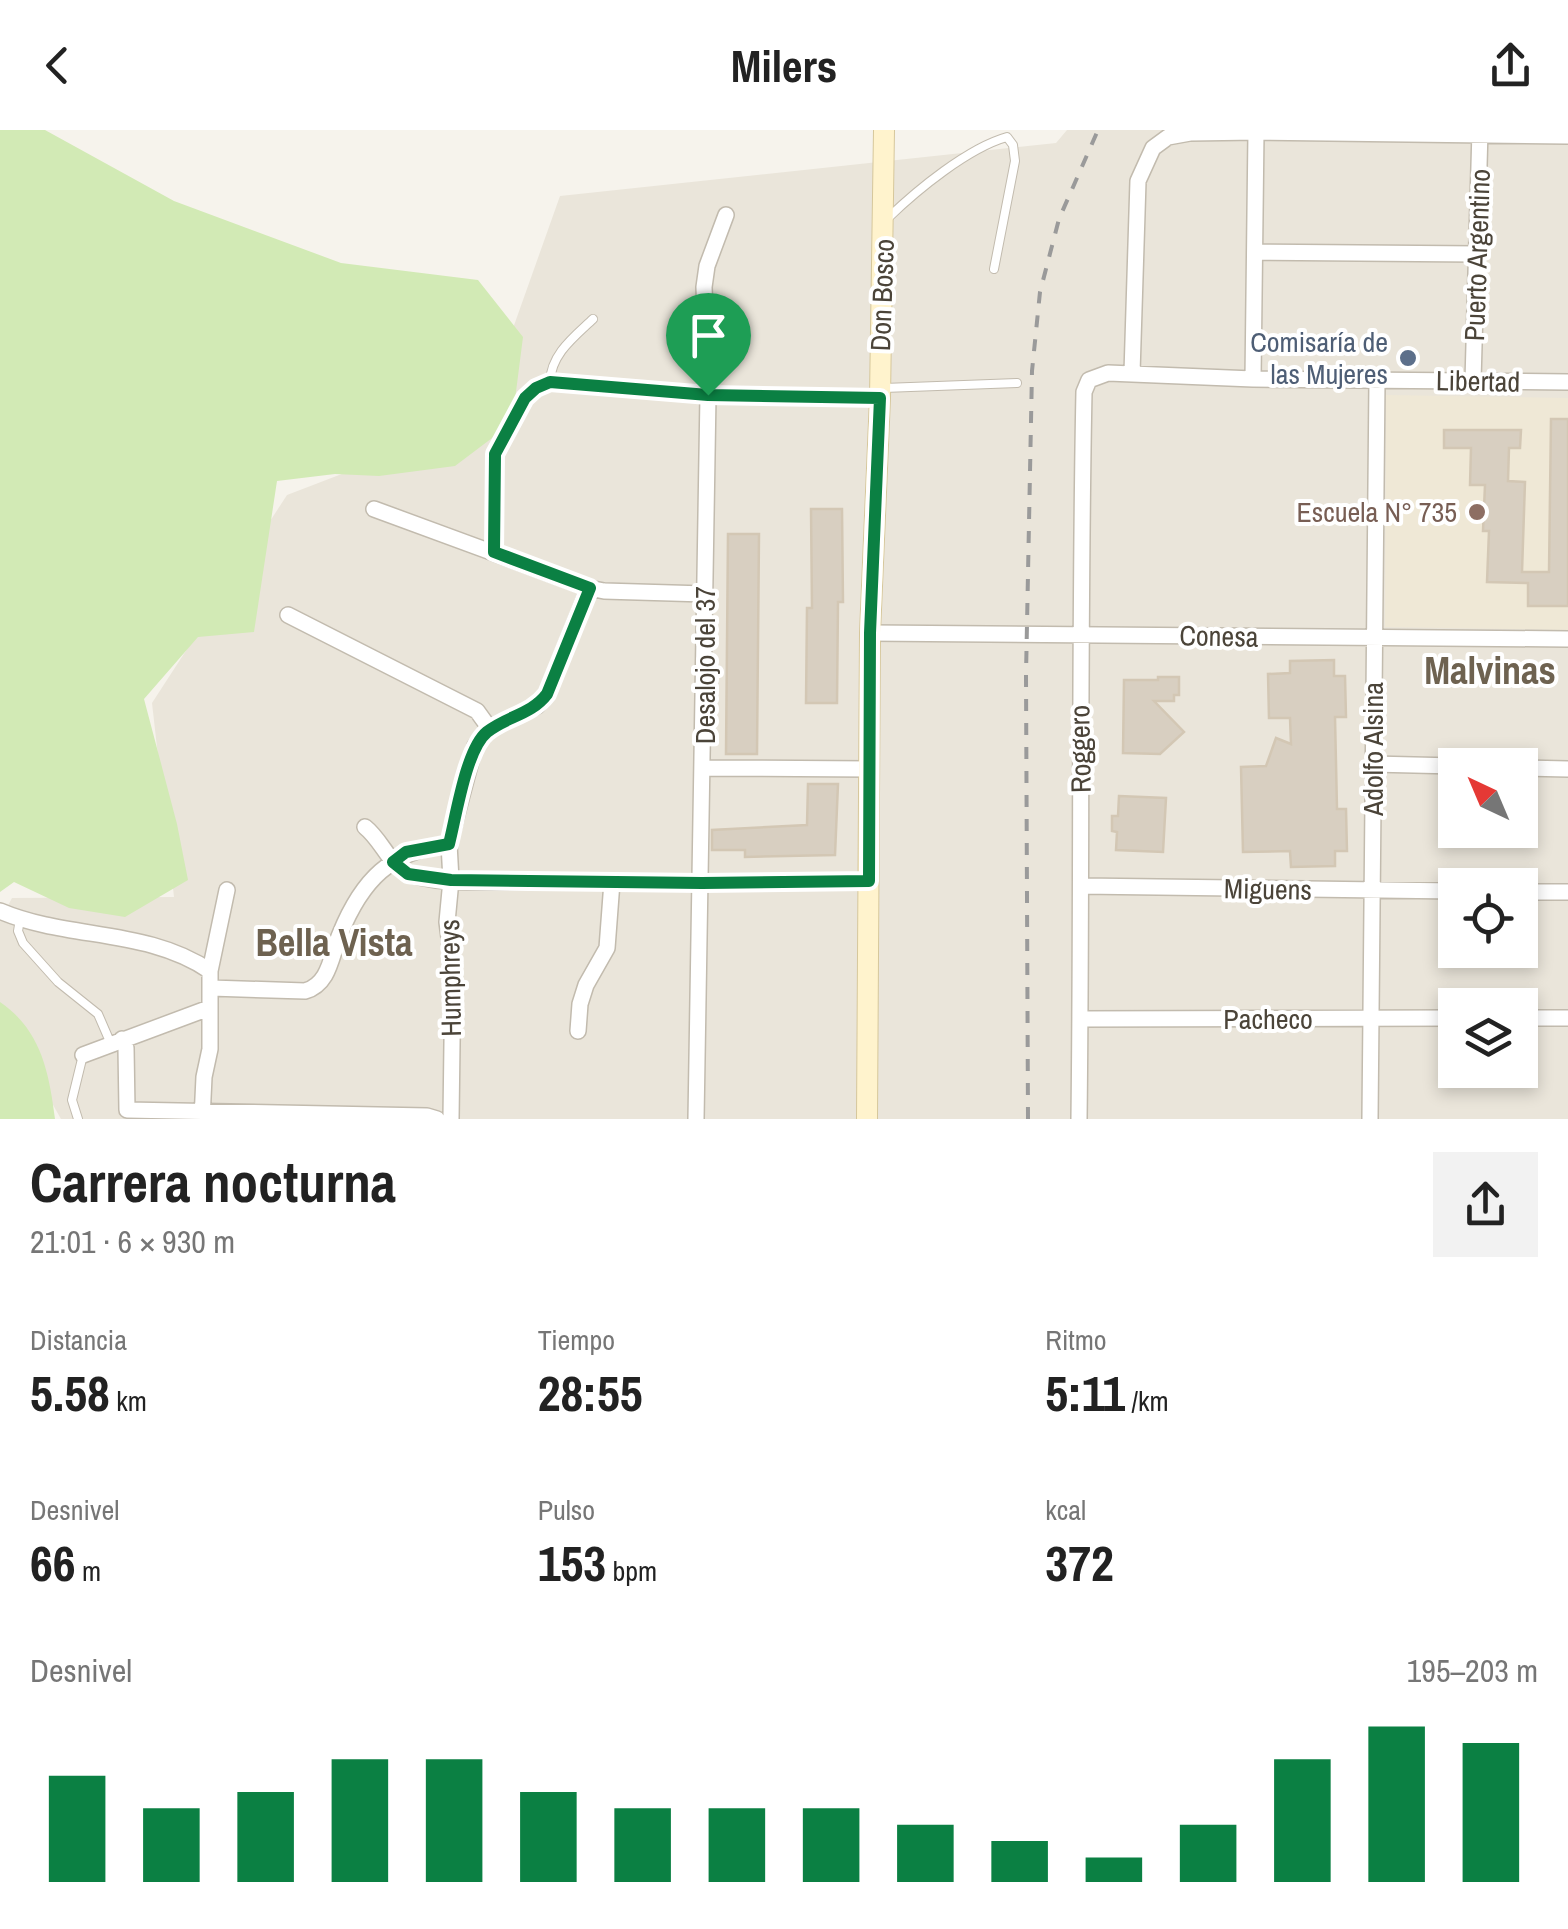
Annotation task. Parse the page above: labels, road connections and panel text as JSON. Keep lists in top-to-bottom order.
{
  "streets": {
    "street": [
      "Puerto Argentino",
      "Don Bosco",
      "Libertad",
      "Conesa",
      "Desalojo del 37",
      "Roggero",
      "Adolfo Alsina",
      "Miguens",
      "Humphreys",
      "Pacheco"
    ]
  },
  "crossings": [
    ["Puerto Argentino", "Libertad"],
    ["Don Bosco", "Conesa"],
    ["Libertad", "Roggero"],
    ["Libertad", "Adolfo Alsina"],
    ["Conesa", "Roggero"],
    ["Conesa", "Adolfo Alsina"],
    ["Roggero", "Miguens"],
    ["Roggero", "Pacheco"],
    ["Adolfo Alsina", "Miguens"],
    ["Adolfo Alsina", "Pacheco"]
  ],
  "districts": ["Malvinas", "Bella Vista"],
  "places": ["Comisaría de las Mujeres", "Escuela N° 735"],
  "north": "top left",
  "page": {
    "header": "Milers",
    "heading": ["Carrera nocturna", "21:01 · 6 × 930 m"],
    "stats": [
      ["Distancia", "5.58 km"],
      ["Tiempo", "28:55"],
      ["Ritmo", "5:11 /km"],
      ["Desnivel", "66 m"],
      ["Pulso", "153 bpm"],
      ["kcal", "372"]
    ],
    "chart": ["Desnivel", "195–203 m"]
  }
}
